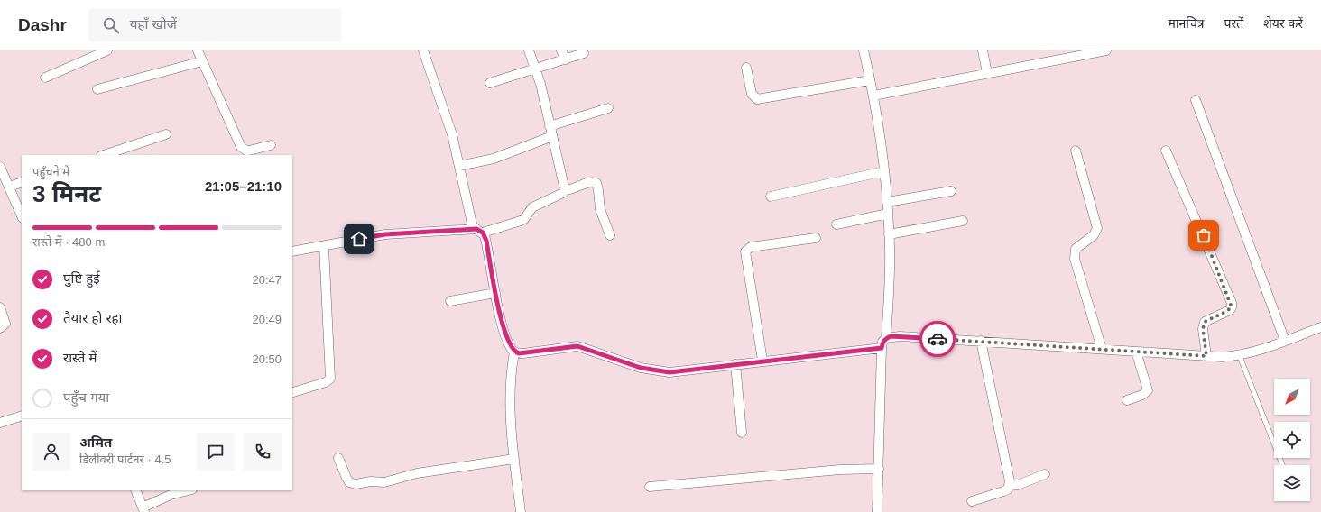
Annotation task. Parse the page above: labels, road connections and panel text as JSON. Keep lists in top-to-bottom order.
{
  "north": "bottom left",
  "page": {
    "header": "Dashr",
    "search": "यहाँ खोजें",
    "nav": ["मानचित्र", "परतें", "शेयर करें"],
    "heading": ["3 मिनट", "पहुँचने में", "21:05–21:10"],
    "panel": ["अमित", "डिलीवरी पार्टनर · 4.5"],
    "bar": "रास्ते में · 480 m",
    "list": [
      ["पुष्टि हुई", "20:47"],
      ["तैयार हो रहा", "20:49"],
      ["रास्ते में", "20:50"],
      "पहुँच गया"
    ]
  }
}
